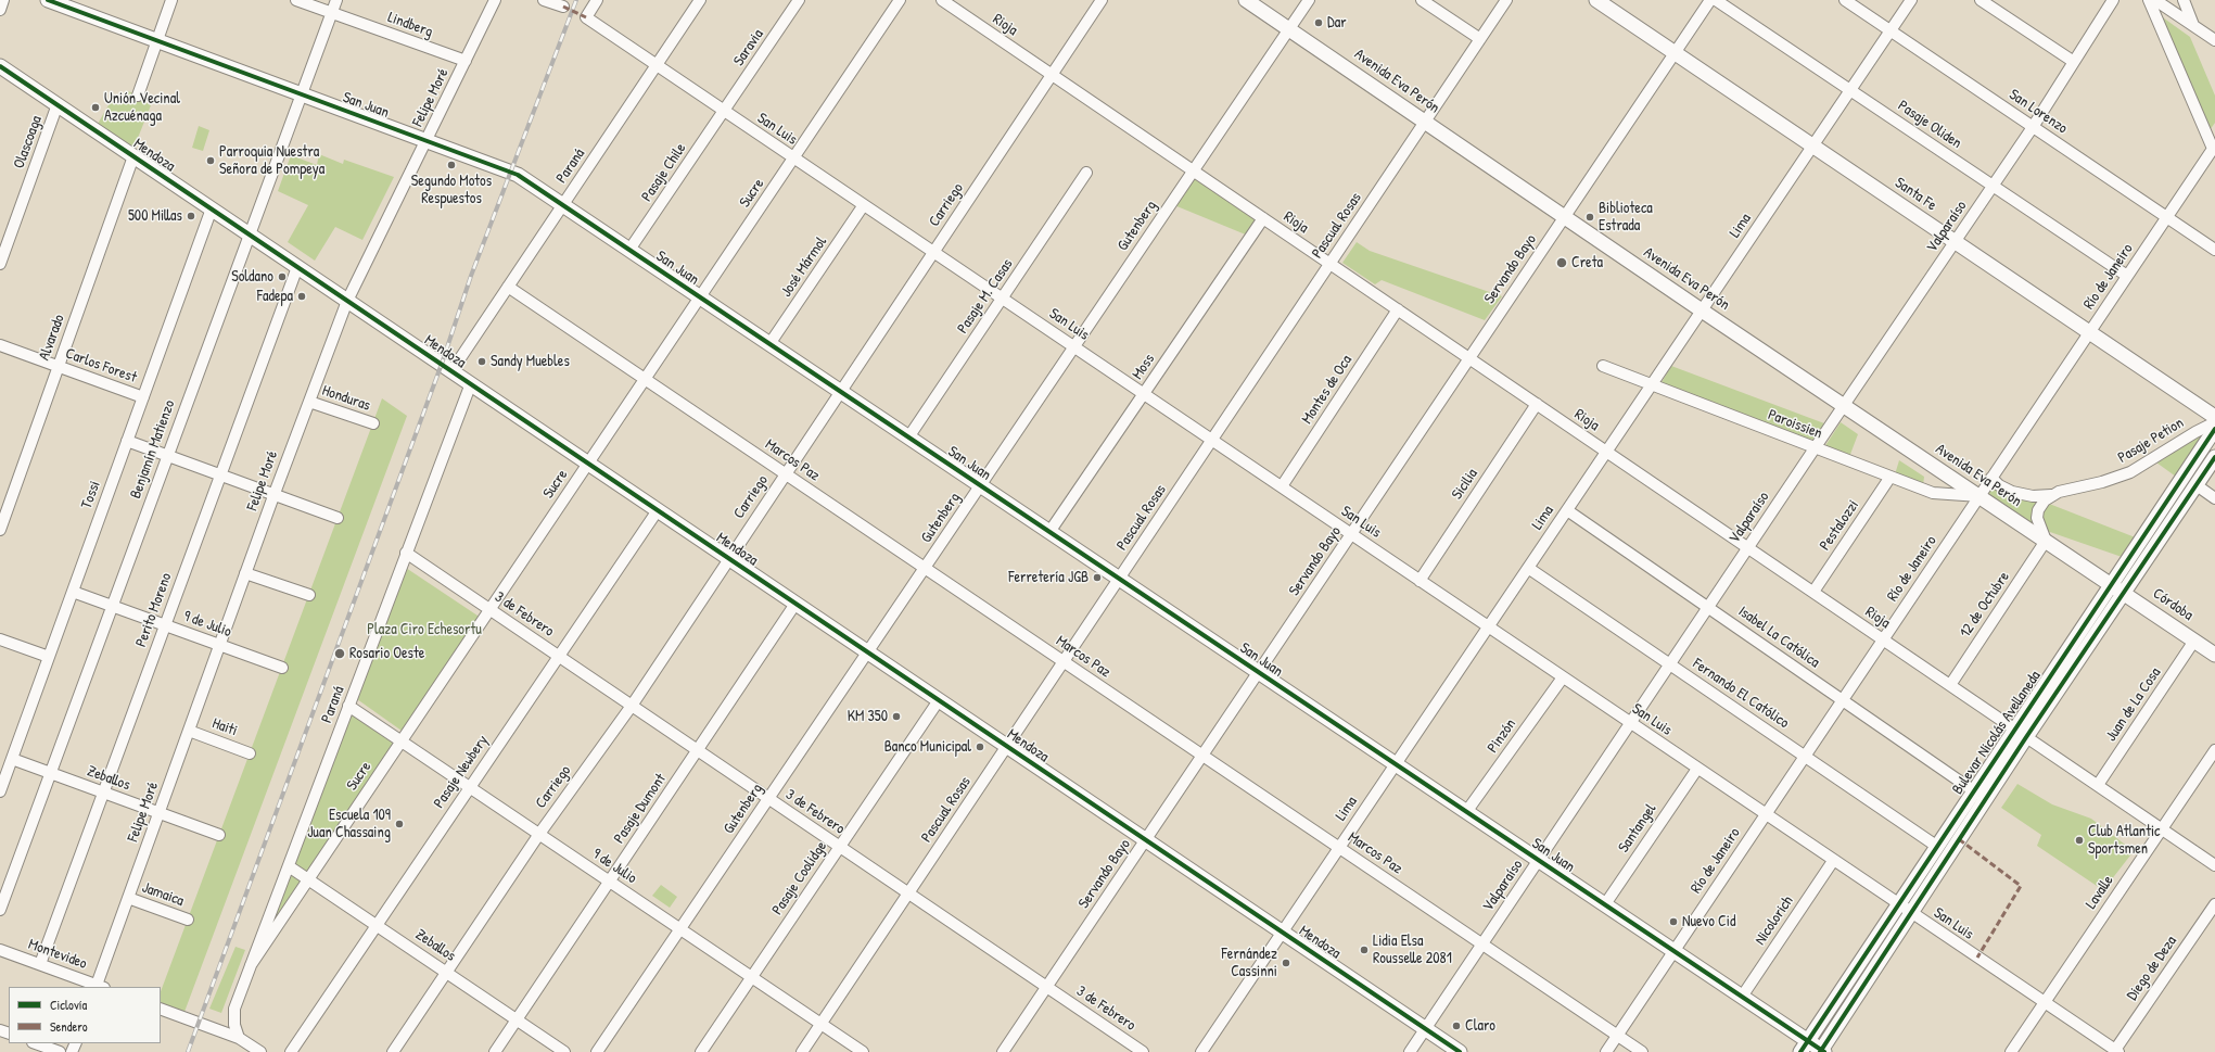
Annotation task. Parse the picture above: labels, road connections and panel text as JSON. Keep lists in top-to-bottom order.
{
  "streets": {
    "main road": [
      "Avenida Eva Perón",
      "San Juan",
      "Mendoza",
      "Santa Fe",
      "Córdoba",
      "Bulevar Nicolás Avellaneda"
    ],
    "street": [
      "Lindberg",
      "Rioja",
      "Saravia",
      "Felipe Moré",
      "San Lorenzo",
      "Pasaje Oliden",
      "San Luis",
      "Olascoaga",
      "Paraná",
      "Pasaje Chile",
      "Sucre",
      "Carriego",
      "Gutenberg",
      "Pascual Rosas",
      "Lima",
      "Valparaíso",
      "José Mármol",
      "Servando Bayo",
      "Río de Janeiro",
      "Pasaje M. Casas",
      "Alvarado",
      "Carlos Forest",
      "Moss",
      "Montes de Oca",
      "Honduras",
      "Paroissien",
      "Pasaje Petion",
      "Benjamín Matienzo",
      "Marcos Paz",
      "Sicilia",
      "Tossi",
      "Pestalozzi",
      "12 de Octubre",
      "Perito Moreno",
      "3 de Febrero",
      "9 de Julio",
      "Isabel La Católica",
      "Fernando El Católico",
      "Juan de La Cosa",
      "Haiti",
      "Pinzón",
      "Pasaje Newbery",
      "Zeballos",
      "Pasaje Dumont",
      "Santangel",
      "Pasaje Coolidge",
      "Lavalle",
      "Jamaica",
      "Nicolorich",
      "Montevideo",
      "Diego de Deza"
    ]
  },
  "crossings": [
    ["Lindberg", "Felipe Moré"],
    ["Lindberg", "Benjamín Matienzo"],
    ["Rioja", "Carriego"],
    ["Rioja", "Gutenberg"],
    ["Rioja", "Pascual Rosas"],
    ["Rioja", "Lima"],
    ["Rioja", "Valparaíso"],
    ["Rioja", "Servando Bayo"],
    ["Rioja", "Río de Janeiro"],
    ["Rioja", "Moss"],
    ["Rioja", "Montes de Oca"],
    ["Rioja", "Sicilia"],
    ["Rioja", "Pestalozzi"],
    ["Rioja", "12 de Octubre"],
    ["Rioja", "Juan de La Cosa"],
    ["Rioja", "Bulevar Nicolás Avellaneda"],
    ["Rioja", "Lavalle"],
    ["Saravia", "San Luis"],
    ["Saravia", "Pasaje Chile"],
    ["Avenida Eva Perón", "Gutenberg"],
    ["Avenida Eva Perón", "Pascual Rosas"],
    ["Avenida Eva Perón", "Lima"],
    ["Avenida Eva Perón", "Valparaíso"],
    ["Avenida Eva Perón", "Servando Bayo"],
    ["Avenida Eva Perón", "Río de Janeiro"],
    ["Avenida Eva Perón", "Paroissien"],
    ["Avenida Eva Perón", "12 de Octubre"],
    ["Avenida Eva Perón", "Córdoba"],
    ["Avenida Eva Perón", "Bulevar Nicolás Avellaneda"],
    ["Felipe Moré", "San Juan"],
    ["Felipe Moré", "Mendoza"],
    ["Felipe Moré", "Honduras"],
    ["Felipe Moré", "9 de Julio"],
    ["Felipe Moré", "Haiti"],
    ["Felipe Moré", "Zeballos"],
    ["Felipe Moré", "Jamaica"],
    ["Felipe Moré", "Montevideo"],
    ["San Juan", "Paraná"],
    ["San Juan", "Pasaje Chile"],
    ["San Juan", "Sucre"],
    ["San Juan", "Carriego"],
    ["San Juan", "Gutenberg"],
    ["San Juan", "Pascual Rosas"],
    ["San Juan", "Lima"],
    ["San Juan", "Valparaíso"],
    ["San Juan", "José Mármol"],
    ["San Juan", "Servando Bayo"],
    ["San Juan", "Río de Janeiro"],
    ["San Juan", "Pasaje M. Casas"],
    ["San Juan", "Moss"],
    ["San Juan", "Benjamín Matienzo"],
    ["San Juan", "Bulevar Nicolás Avellaneda"],
    ["San Juan", "Pinzón"],
    ["San Juan", "Santangel"],
    ["San Juan", "Nicolorich"],
    ["San Lorenzo", "Lima"],
    ["San Lorenzo", "Valparaíso"],
    ["San Lorenzo", "Río de Janeiro"],
    ["Pasaje Oliden", "Lima"],
    ["Pasaje Oliden", "Valparaíso"],
    ["Pasaje Oliden", "Río de Janeiro"],
    ["San Luis", "Paraná"],
    ["San Luis", "Pasaje Chile"],
    ["San Luis", "Sucre"],
    ["San Luis", "Carriego"],
    ["San Luis", "Gutenberg"],
    ["San Luis", "Pascual Rosas"],
    ["San Luis", "Lima"],
    ["San Luis", "Valparaíso"],
    ["San Luis", "José Mármol"],
    ["San Luis", "Servando Bayo"],
    ["San Luis", "Río de Janeiro"],
    ["San Luis", "Pasaje M. Casas"],
    ["San Luis", "Moss"],
    ["San Luis", "Montes de Oca"],
    ["San Luis", "Sicilia"],
    ["San Luis", "Bulevar Nicolás Avellaneda"],
    ["San Luis", "Pinzón"],
    ["San Luis", "Santangel"],
    ["San Luis", "Lavalle"],
    ["San Luis", "Nicolorich"],
    ["San Luis", "Diego de Deza"],
    ["Olascoaga", "Mendoza"],
    ["Mendoza", "Paraná"],
    ["Mendoza", "Sucre"],
    ["Mendoza", "Carriego"],
    ["Mendoza", "Gutenberg"],
    ["Mendoza", "Pascual Rosas"],
    ["Mendoza", "Lima"],
    ["Mendoza", "Valparaíso"],
    ["Mendoza", "Servando Bayo"],
    ["Mendoza", "Alvarado"],
    ["Mendoza", "Benjamín Matienzo"],
    ["Mendoza", "Tossi"],
    ["Mendoza", "Perito Moreno"],
    ["Mendoza", "Pasaje Newbery"],
    ["Mendoza", "Pasaje Dumont"],
    ["Mendoza", "Pasaje Coolidge"],
    ["Paraná", "Sucre"],
    ["Paraná", "Marcos Paz"],
    ["Paraná", "3 de Febrero"],
    ["Paraná", "9 de Julio"],
    ["Paraná", "Zeballos"],
    ["Sucre", "Marcos Paz"],
    ["Sucre", "3 de Febrero"],
    ["Sucre", "9 de Julio"],
    ["Sucre", "Zeballos"],
    ["Santa Fe", "Lima"],
    ["Santa Fe", "Valparaíso"],
    ["Santa Fe", "Servando Bayo"],
    ["Santa Fe", "Río de Janeiro"],
    ["Carriego", "Marcos Paz"],
    ["Carriego", "3 de Febrero"],
    ["Carriego", "9 de Julio"],
    ["Carriego", "Zeballos"],
    ["Gutenberg", "Marcos Paz"],
    ["Gutenberg", "3 de Febrero"],
    ["Gutenberg", "9 de Julio"],
    ["Pascual Rosas", "Marcos Paz"],
    ["Pascual Rosas", "3 de Febrero"],
    ["Pascual Rosas", "9 de Julio"],
    ["Lima", "Paroissien"],
    ["Lima", "Marcos Paz"],
    ["Lima", "Isabel La Católica"],
    ["Lima", "Fernando El Católico"],
    ["Valparaíso", "Paroissien"],
    ["Valparaíso", "Marcos Paz"],
    ["Valparaíso", "Isabel La Católica"],
    ["Valparaíso", "Fernando El Católico"],
    ["Servando Bayo", "Marcos Paz"],
    ["Servando Bayo", "3 de Febrero"],
    ["Río de Janeiro", "Paroissien"],
    ["Río de Janeiro", "Pasaje Petion"],
    ["Río de Janeiro", "Marcos Paz"],
    ["Río de Janeiro", "Isabel La Católica"],
    ["Río de Janeiro", "Fernando El Católico"],
    ["Alvarado", "Carlos Forest"],
    ["Carlos Forest", "Tossi"],
    ["Paroissien", "Pestalozzi"],
    ["Benjamín Matienzo", "9 de Julio"],
    ["Benjamín Matienzo", "Zeballos"],
    ["Tossi", "9 de Julio"],
    ["Tossi", "Zeballos"],
    ["Córdoba", "Juan de La Cosa"],
    ["Córdoba", "Bulevar Nicolás Avellaneda"],
    ["Perito Moreno", "9 de Julio"],
    ["Perito Moreno", "Zeballos"],
    ["Perito Moreno", "Montevideo"],
    ["3 de Febrero", "Pasaje Newbery"],
    ["3 de Febrero", "Pasaje Dumont"],
    ["3 de Febrero", "Pasaje Coolidge"],
    ["9 de Julio", "Pasaje Newbery"],
    ["9 de Julio", "Pasaje Dumont"],
    ["9 de Julio", "Pasaje Coolidge"],
    ["Isabel La Católica", "Bulevar Nicolás Avellaneda"],
    ["Fernando El Católico", "Bulevar Nicolás Avellaneda"],
    ["Pasaje Newbery", "Zeballos"],
    ["Zeballos", "Pasaje Dumont"]
  ],
  "parks": ["Plaza Ciro Echesortu"],
  "places": [
    "Dar",
    "Unión Vecinal Azcuénaga",
    "Parroquia Nuestra Señora de Pompeya",
    "Segundo Motos Respuestos",
    "500 Millas",
    "Biblioteca Estrada",
    "Creta",
    "Soldano",
    "Fadepa",
    "Sandy Muebles",
    "Ferretería JGB",
    "Rosario Oeste",
    "KM 350",
    "Banco Municipal",
    "Escuela 109 Juan Chassaing",
    "Club Atlantic Sportsmen",
    "Nuevo Cid",
    "Lidia Elsa Rousselle 2081",
    "Fernández Cassinni",
    "Claro"
  ],
  "legend": ["Ciclovía", "Sendero"]
}
